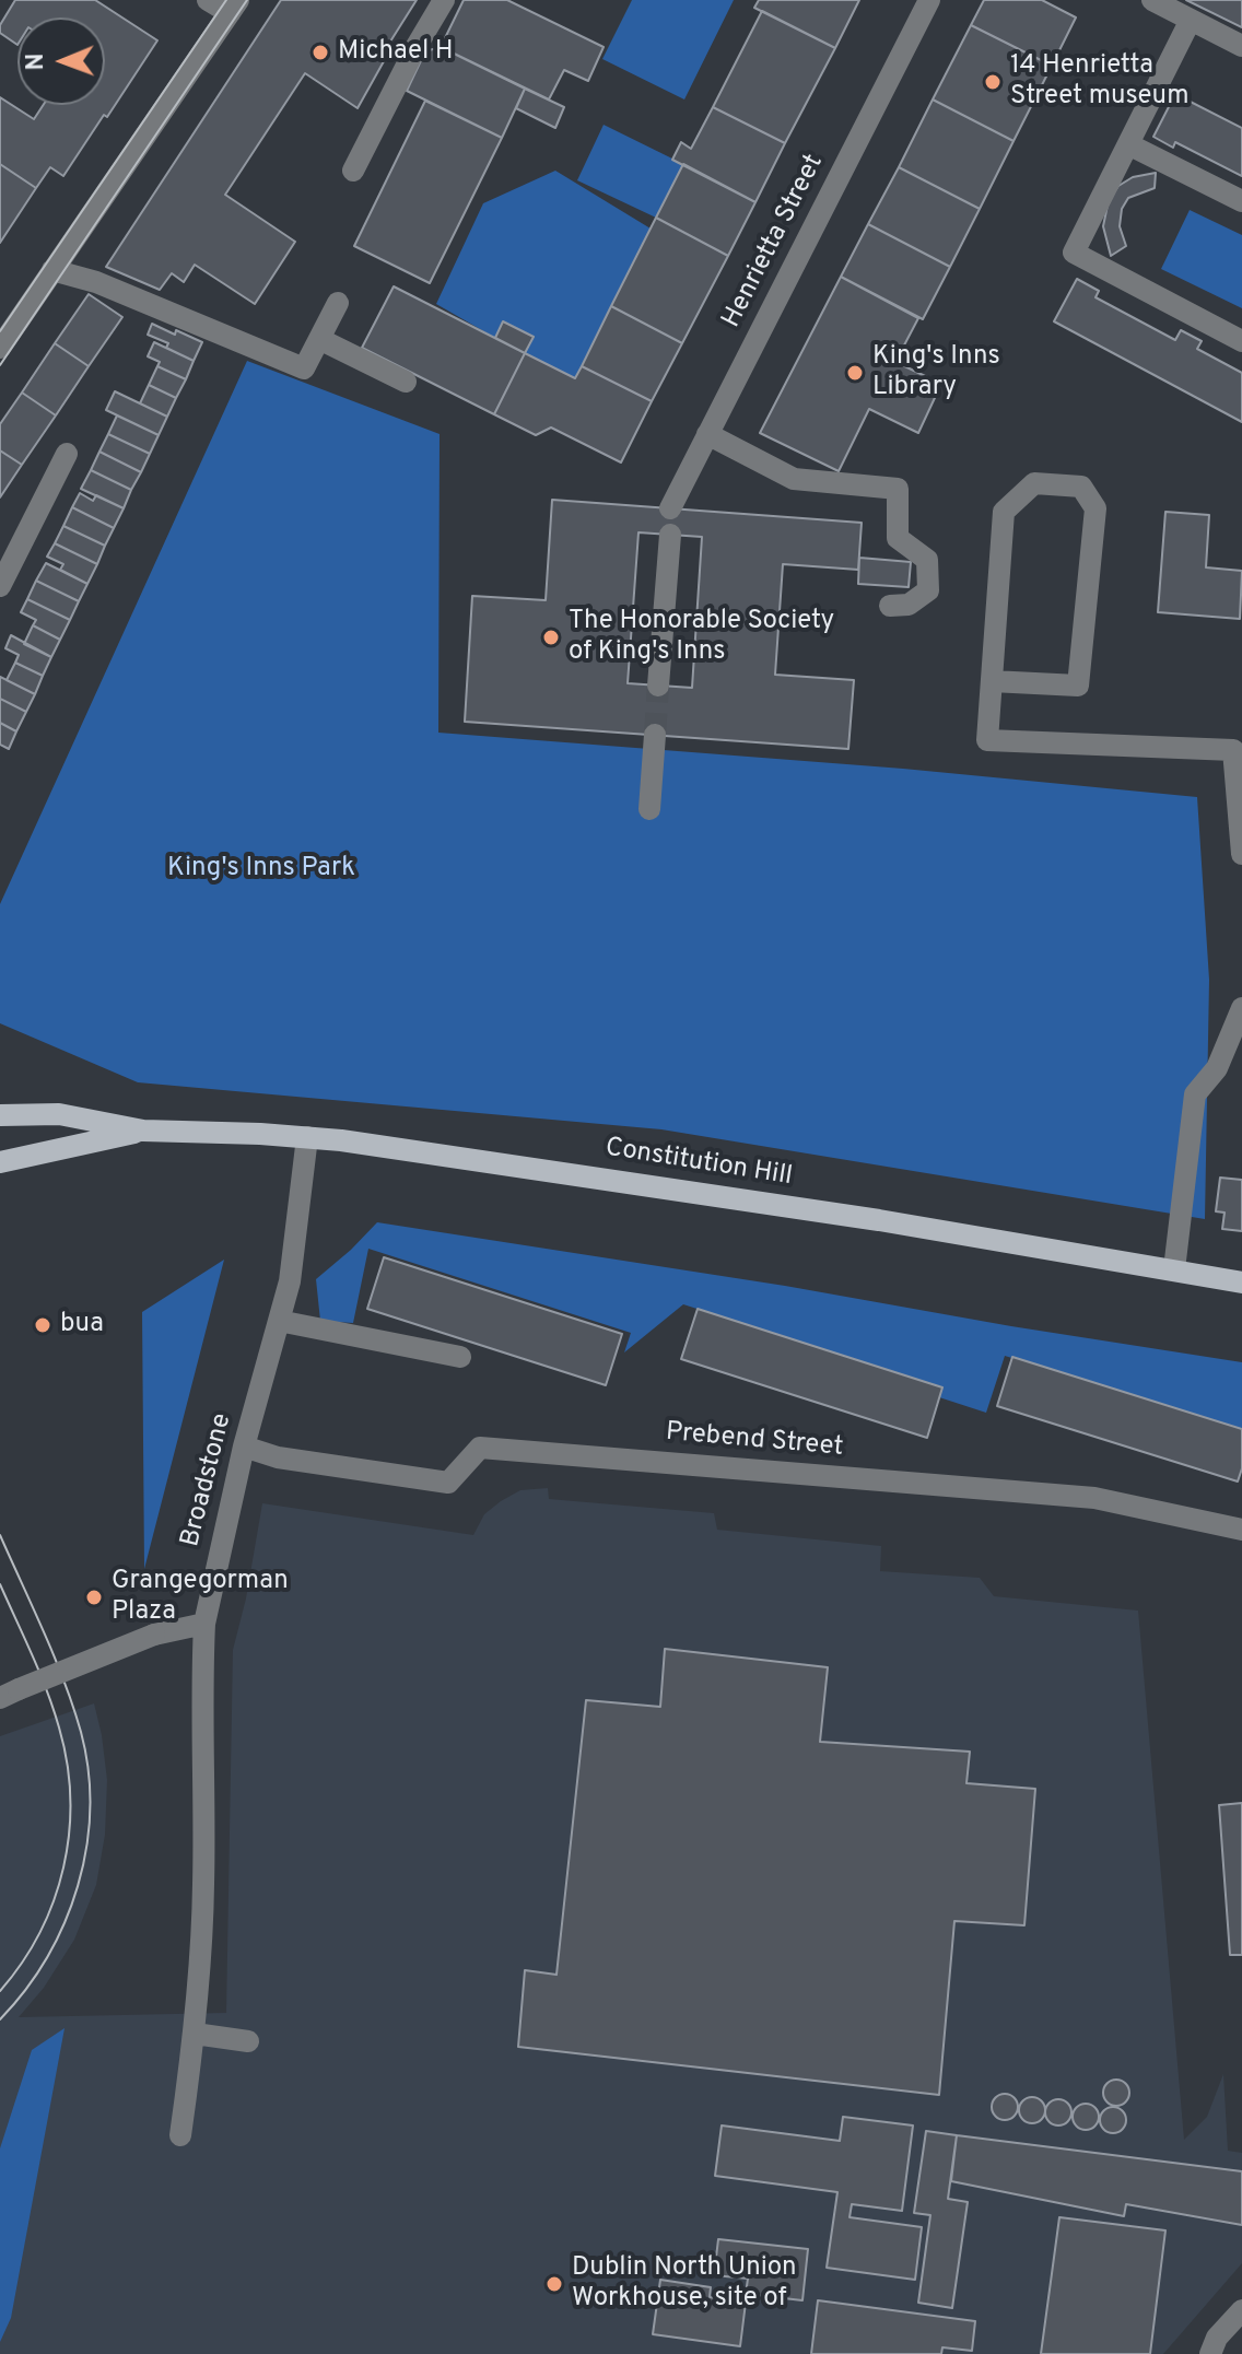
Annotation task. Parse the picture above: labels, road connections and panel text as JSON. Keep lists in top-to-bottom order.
{
  "streets": {
    "main road": ["Constitution Hill"],
    "street": ["Henrietta Street", "Prebend Street", "Broadstone"]
  },
  "crossings": [
    ["Constitution Hill", "Broadstone"],
    ["Prebend Street", "Broadstone"]
  ],
  "parks": ["King's Inns Park"],
  "places": [
    "Michael H",
    "14 Henrietta Street museum",
    "King's Inns Library",
    "The Honorable Society of King's Inns",
    "bua",
    "Grangegorman Plaza",
    "Dublin North Union Workhouse, site of"
  ],
  "north": "left"
}
